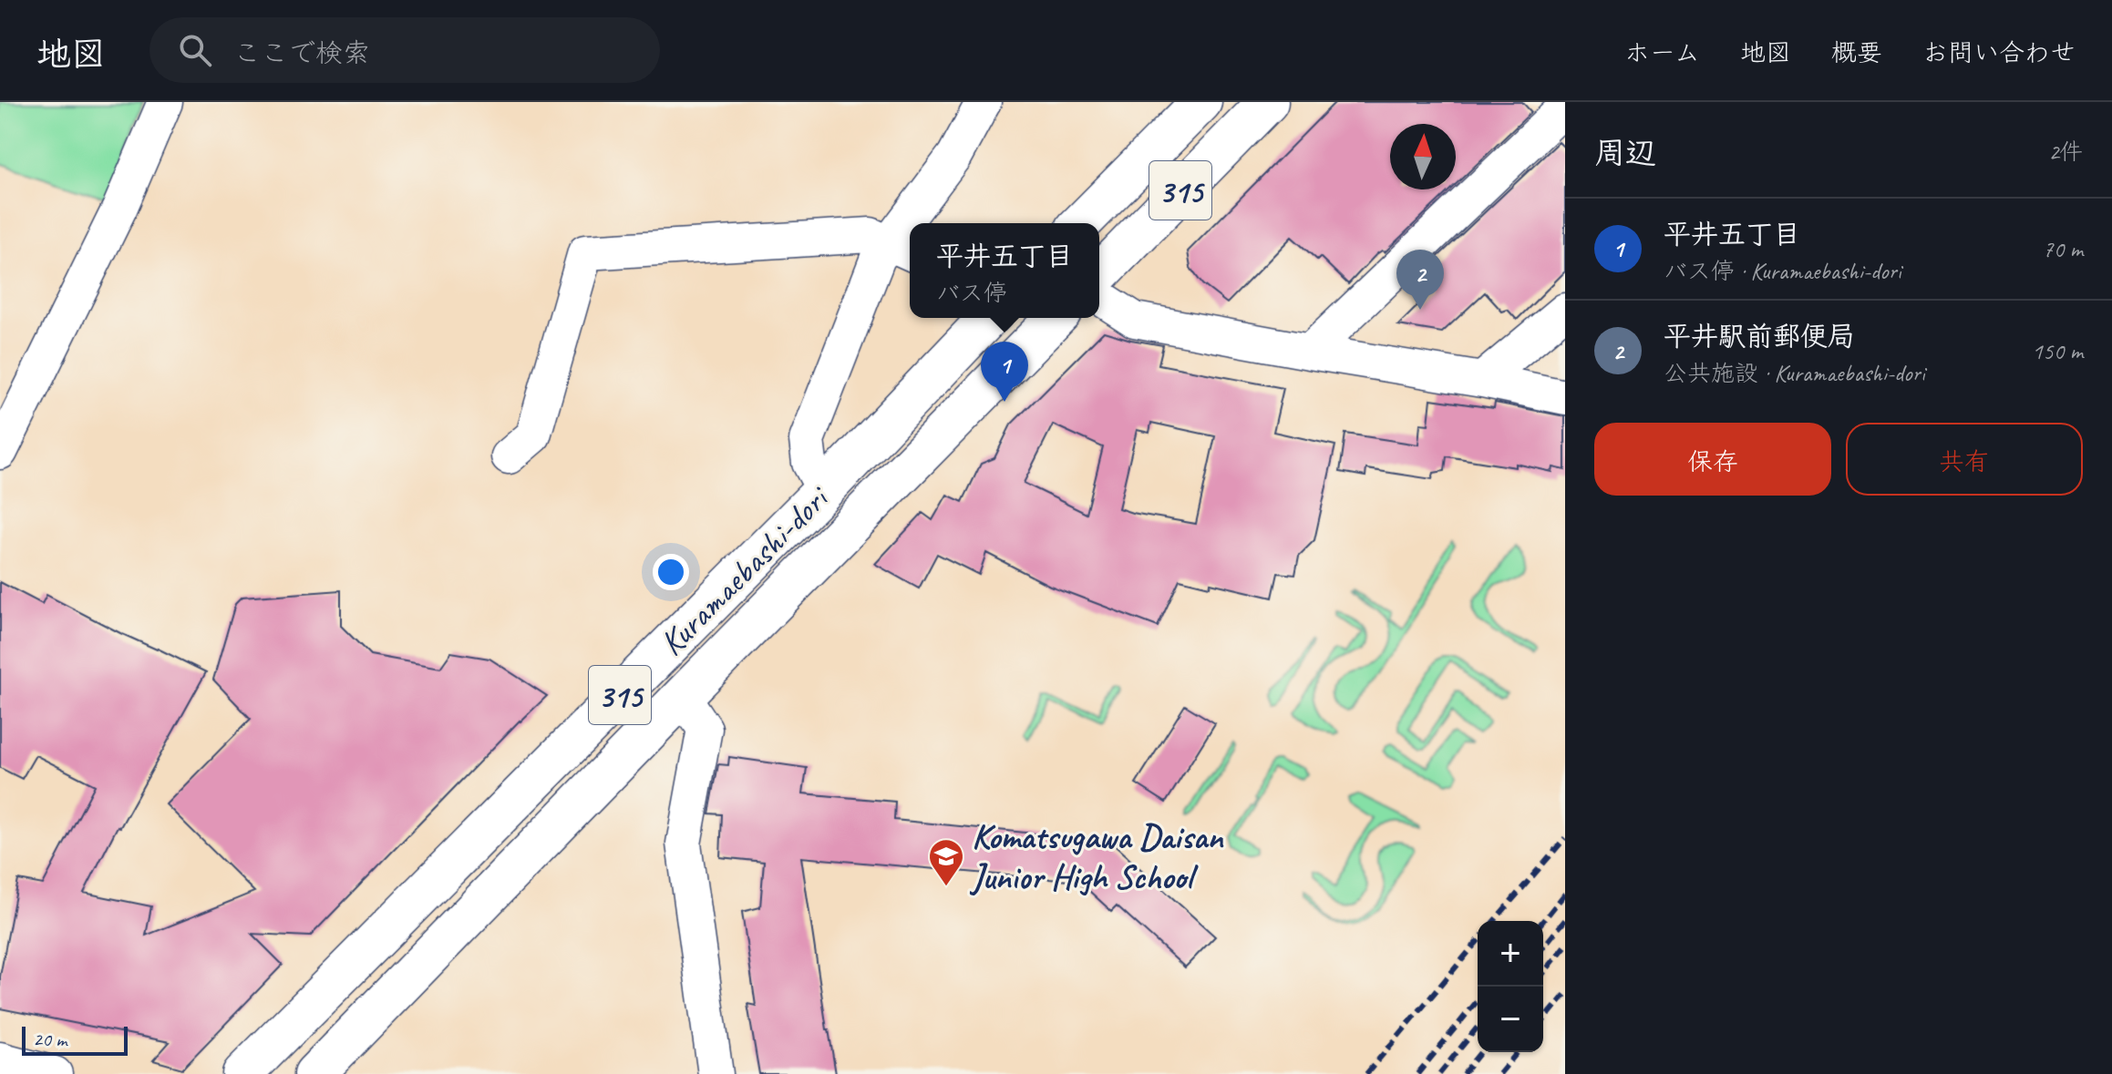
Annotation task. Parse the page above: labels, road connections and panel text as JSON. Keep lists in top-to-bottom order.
{
  "streets": {
    "main road": ["315", "Kuramaebashi-dori"]
  },
  "places": {
    "school or university": ["Komatsugawa Daisan Junior High School"]
  },
  "scale_bar": "20 m",
  "north": "top",
  "page": {
    "header": "地図",
    "search": "ここで検索",
    "nav": [
      "ホーム",
      "地図",
      "概要",
      "お問い合わせ"
    ],
    "heading": ["周辺", "2件"],
    "list": [
      {
        "mark": "1",
        "name": "平井五丁目",
        "note": "バス停 · Kuramaebashi-dori",
        "value": "70 m"
      },
      {
        "mark": "2",
        "name": "平井駅前郵便局",
        "note": "公共施設 · Kuramaebashi-dori",
        "value": "150 m"
      }
    ],
    "popup": ["平井五丁目", "バス停"],
    "pins": ["2", "1"],
    "buttons": ["保存", "共有"],
    "map_buttons": ["+", "−"],
    "scale": "20 m"
  }
}
